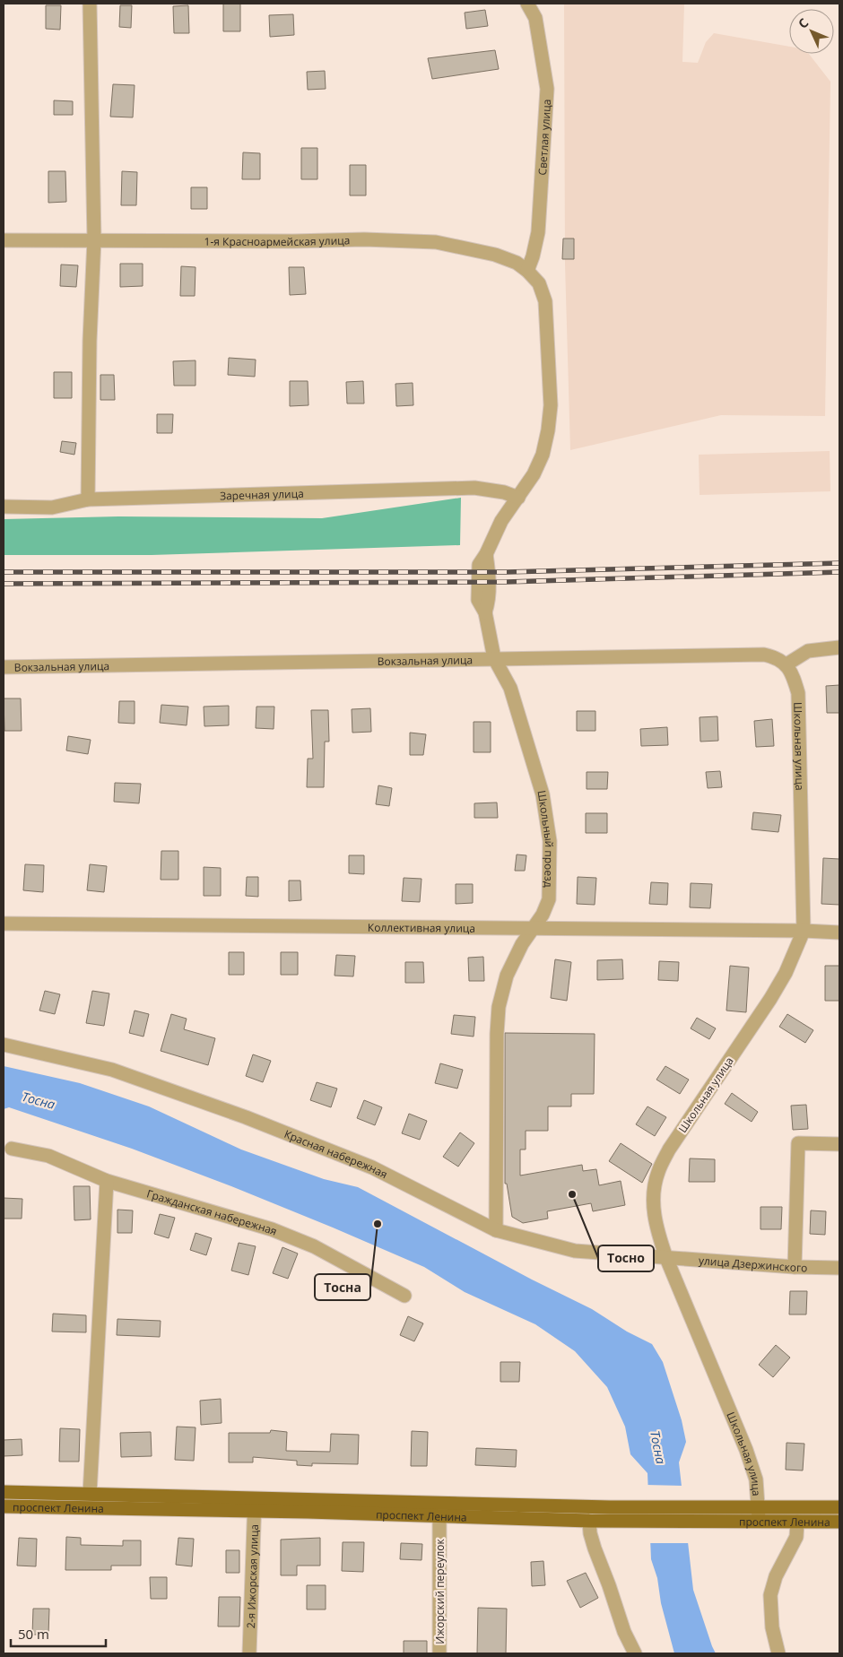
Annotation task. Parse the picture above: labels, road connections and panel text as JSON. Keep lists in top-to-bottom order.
{
  "streets": {
    "main road": ["проспект Ленина"],
    "street": [
      "Светлая улица",
      "1-я Красноармейская улица",
      "Заречная улица",
      "Вокзальная улица",
      "Школьная улица",
      "Школьный проезд",
      "Коллективная улица",
      "Красная набережная",
      "Гражданская набережная",
      "улица Дзержинского",
      "2-я Ижорская улица",
      "Ижорский переулок"
    ]
  },
  "crossings": [
    ["Светлая улица", "1-я Красноармейская улица"],
    ["1-я Красноармейская улица", "Заречная улица"],
    ["1-я Красноармейская улица", "Школьный проезд"],
    ["Заречная улица", "Школьный проезд"],
    ["Вокзальная улица", "Школьная улица"],
    ["Вокзальная улица", "Школьный проезд"],
    ["Школьная улица", "Коллективная улица"],
    ["Школьная улица", "Красная набережная"],
    ["Школьная улица", "улица Дзержинского"],
    ["Школьная улица", "проспект Ленина"],
    ["Школьный проезд", "Коллективная улица"],
    ["Школьный проезд", "Красная набережная"],
    ["Красная набережная", "улица Дзержинского"],
    ["проспект Ленина", "2-я Ижорская улица"],
    ["проспект Ленина", "Ижорский переулок"]
  ],
  "water": ["Тосна"],
  "places": ["Тосно", "Тосна"],
  "scale_bar": "50 m",
  "north": "top left"
}
